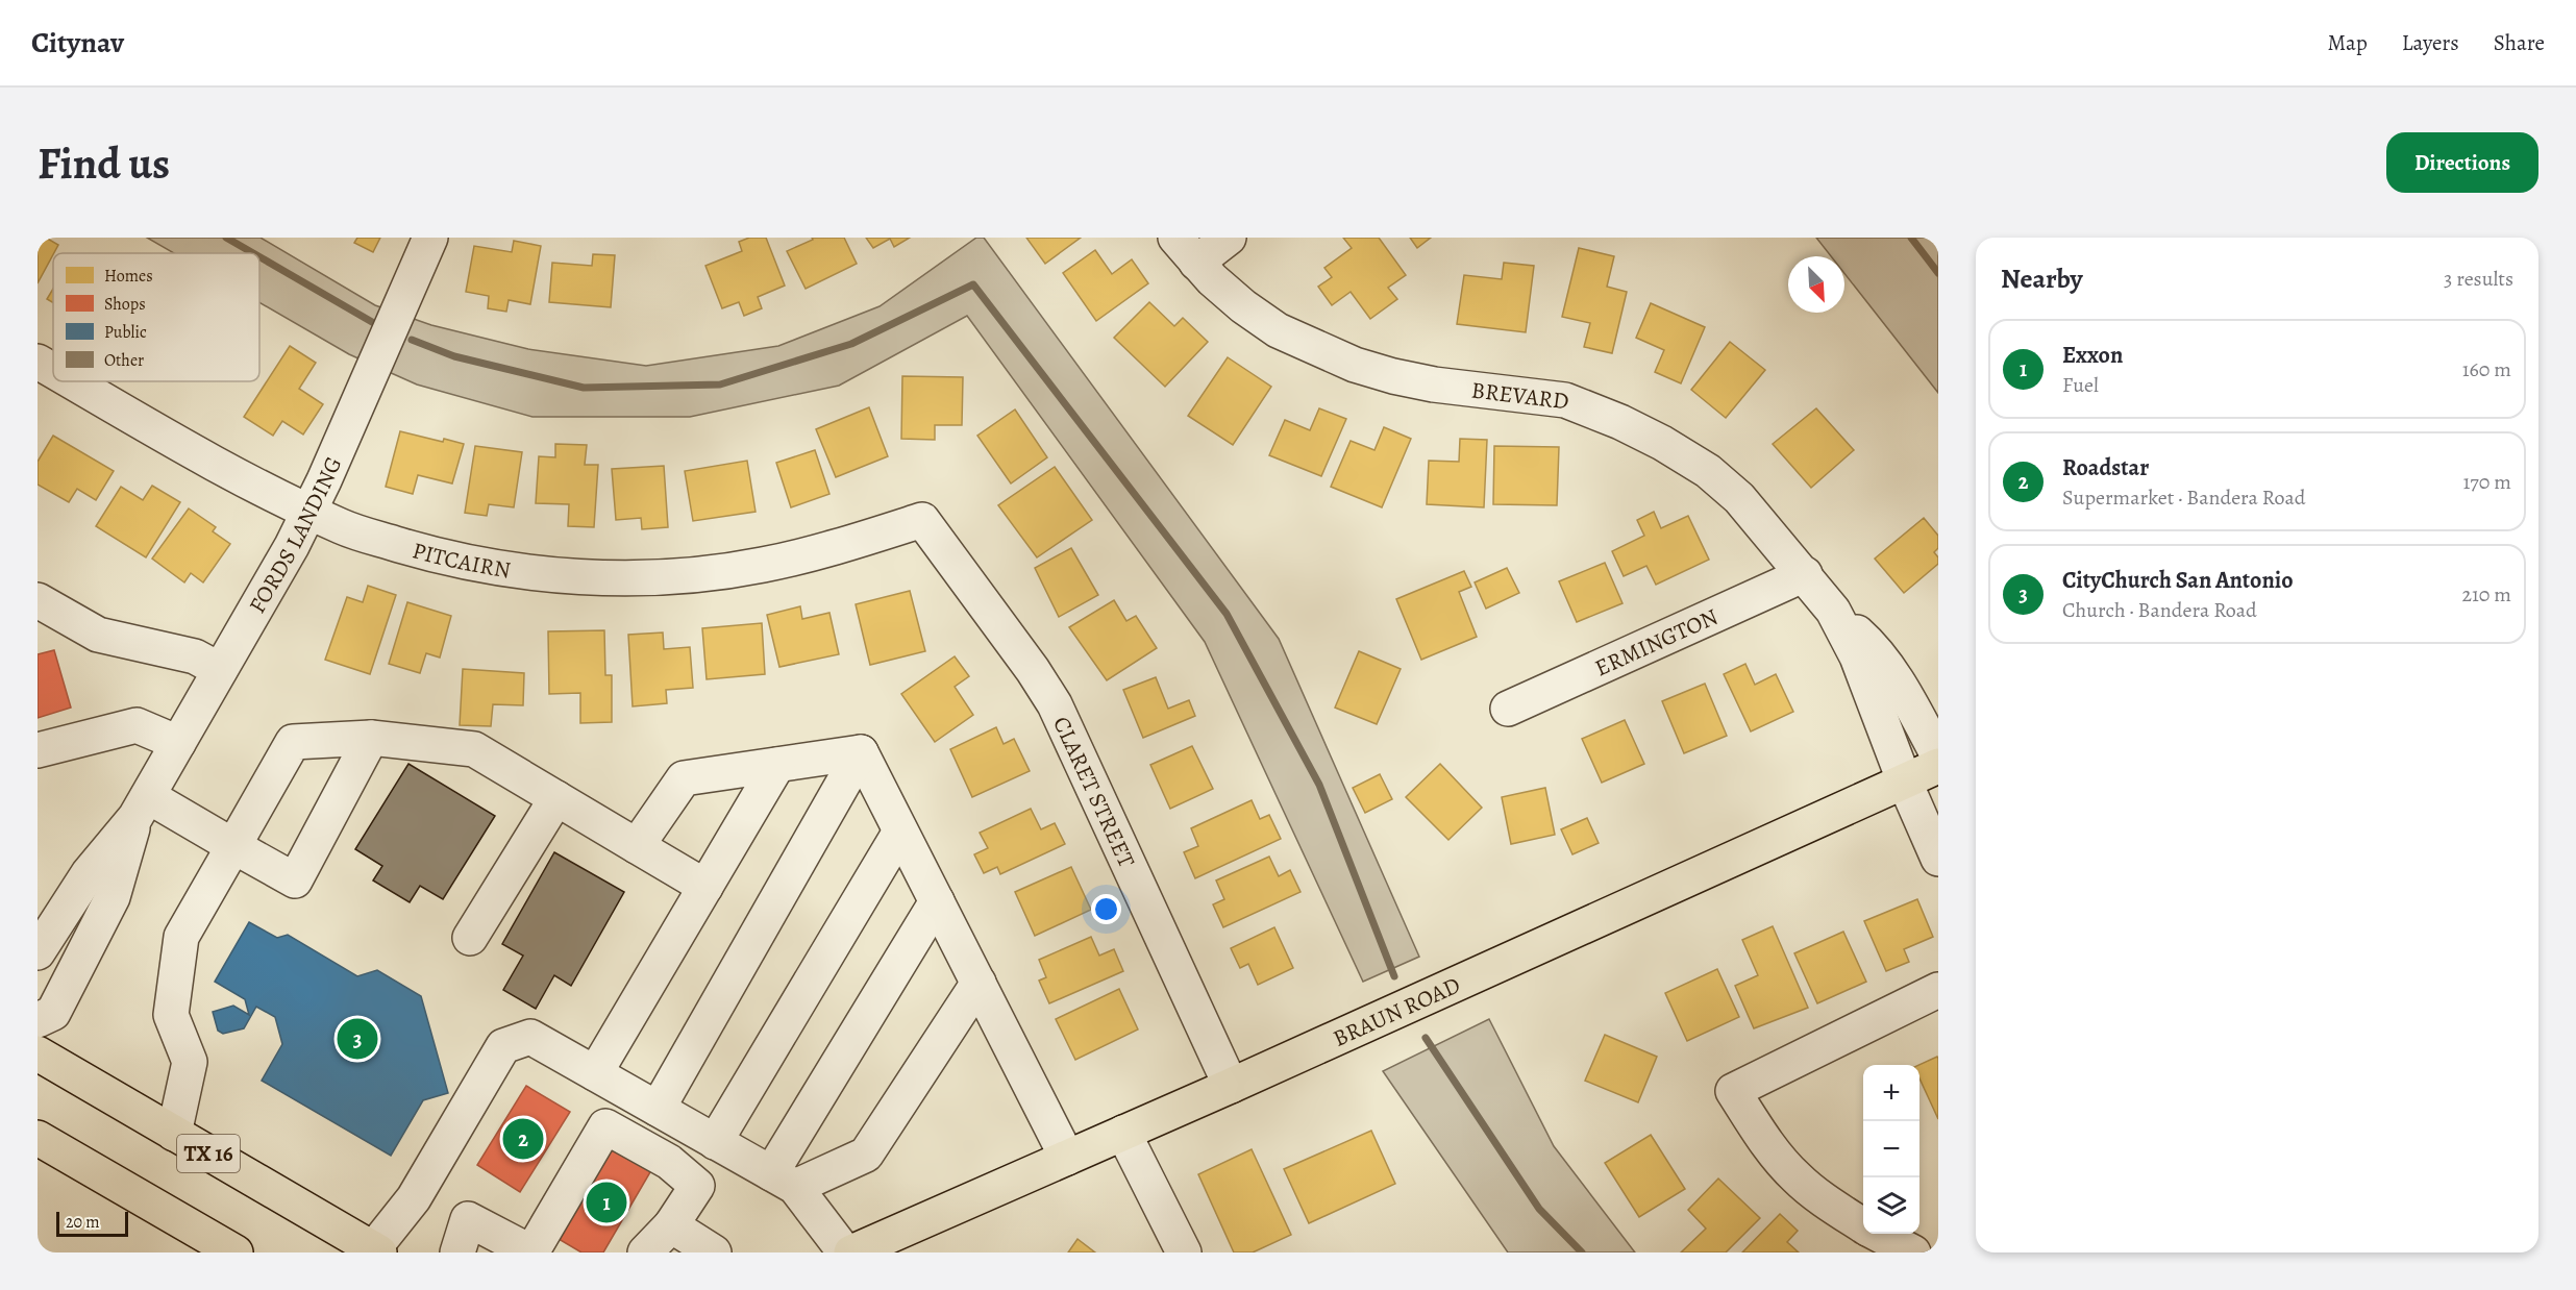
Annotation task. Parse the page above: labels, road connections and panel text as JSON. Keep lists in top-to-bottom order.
{
  "streets": {
    "main road": ["BRAUN ROAD", "TX 16"],
    "street": [
      "BREVARD",
      "FORDS LANDING",
      "PITCAIRN",
      "ERMINGTON",
      "CLARET STREET"
    ]
  },
  "crossings": [
    ["BREVARD", "ERMINGTON"],
    ["BREVARD", "BRAUN ROAD"],
    ["FORDS LANDING", "PITCAIRN"],
    ["PITCAIRN", "CLARET STREET"],
    ["CLARET STREET", "BRAUN ROAD"]
  ],
  "legend": [
    "Homes",
    "Shops",
    "Public",
    "Other"
  ],
  "scale_bar": "20 m",
  "north": "bottom right",
  "page": {
    "header": "Citynav",
    "nav": ["Map", "Layers", "Share"],
    "buttons": "Directions",
    "title": "Find us",
    "heading": ["Nearby", "3 results"],
    "list": [
      {
        "mark": "1",
        "name": "Exxon",
        "note": "Fuel",
        "value": "160 m"
      },
      {
        "mark": "2",
        "name": "Roadstar",
        "note": "Supermarket · Bandera Road",
        "value": "170 m"
      },
      {
        "mark": "3",
        "name": "CityChurch San Antonio",
        "note": "Church · Bandera Road",
        "value": "210 m"
      }
    ],
    "pins": ["3", "2", "1"],
    "map_buttons": ["+", "−"],
    "scale": "20 m"
  }
}
